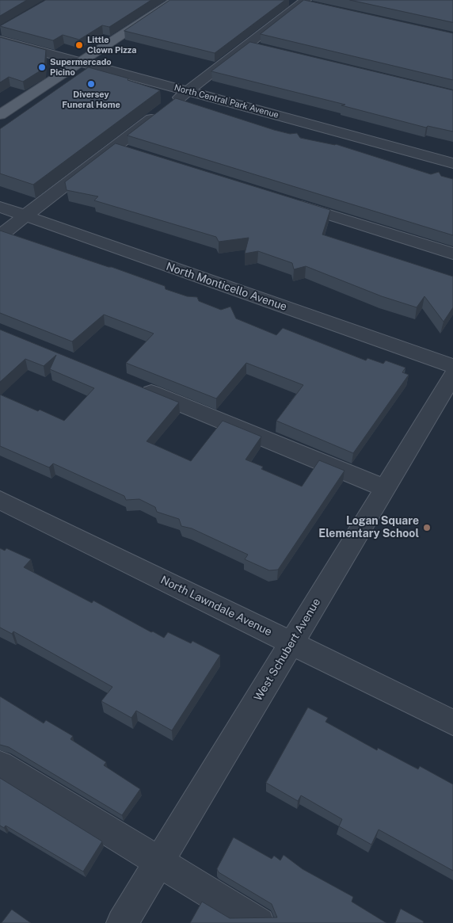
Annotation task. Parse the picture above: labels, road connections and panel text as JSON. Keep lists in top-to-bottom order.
{
  "streets": {
    "street": [
      "North Central Park Avenue",
      "North Monticello Avenue",
      "North Lawndale Avenue",
      "West Schubert Avenue"
    ]
  },
  "crossings": [
    ["North Lawndale Avenue", "West Schubert Avenue"]
  ],
  "places": [
    "Little Clown Pizza",
    "Supermercado Picino",
    "Diversey Funeral Home",
    "Logan Square Elementary School"
  ]
}
